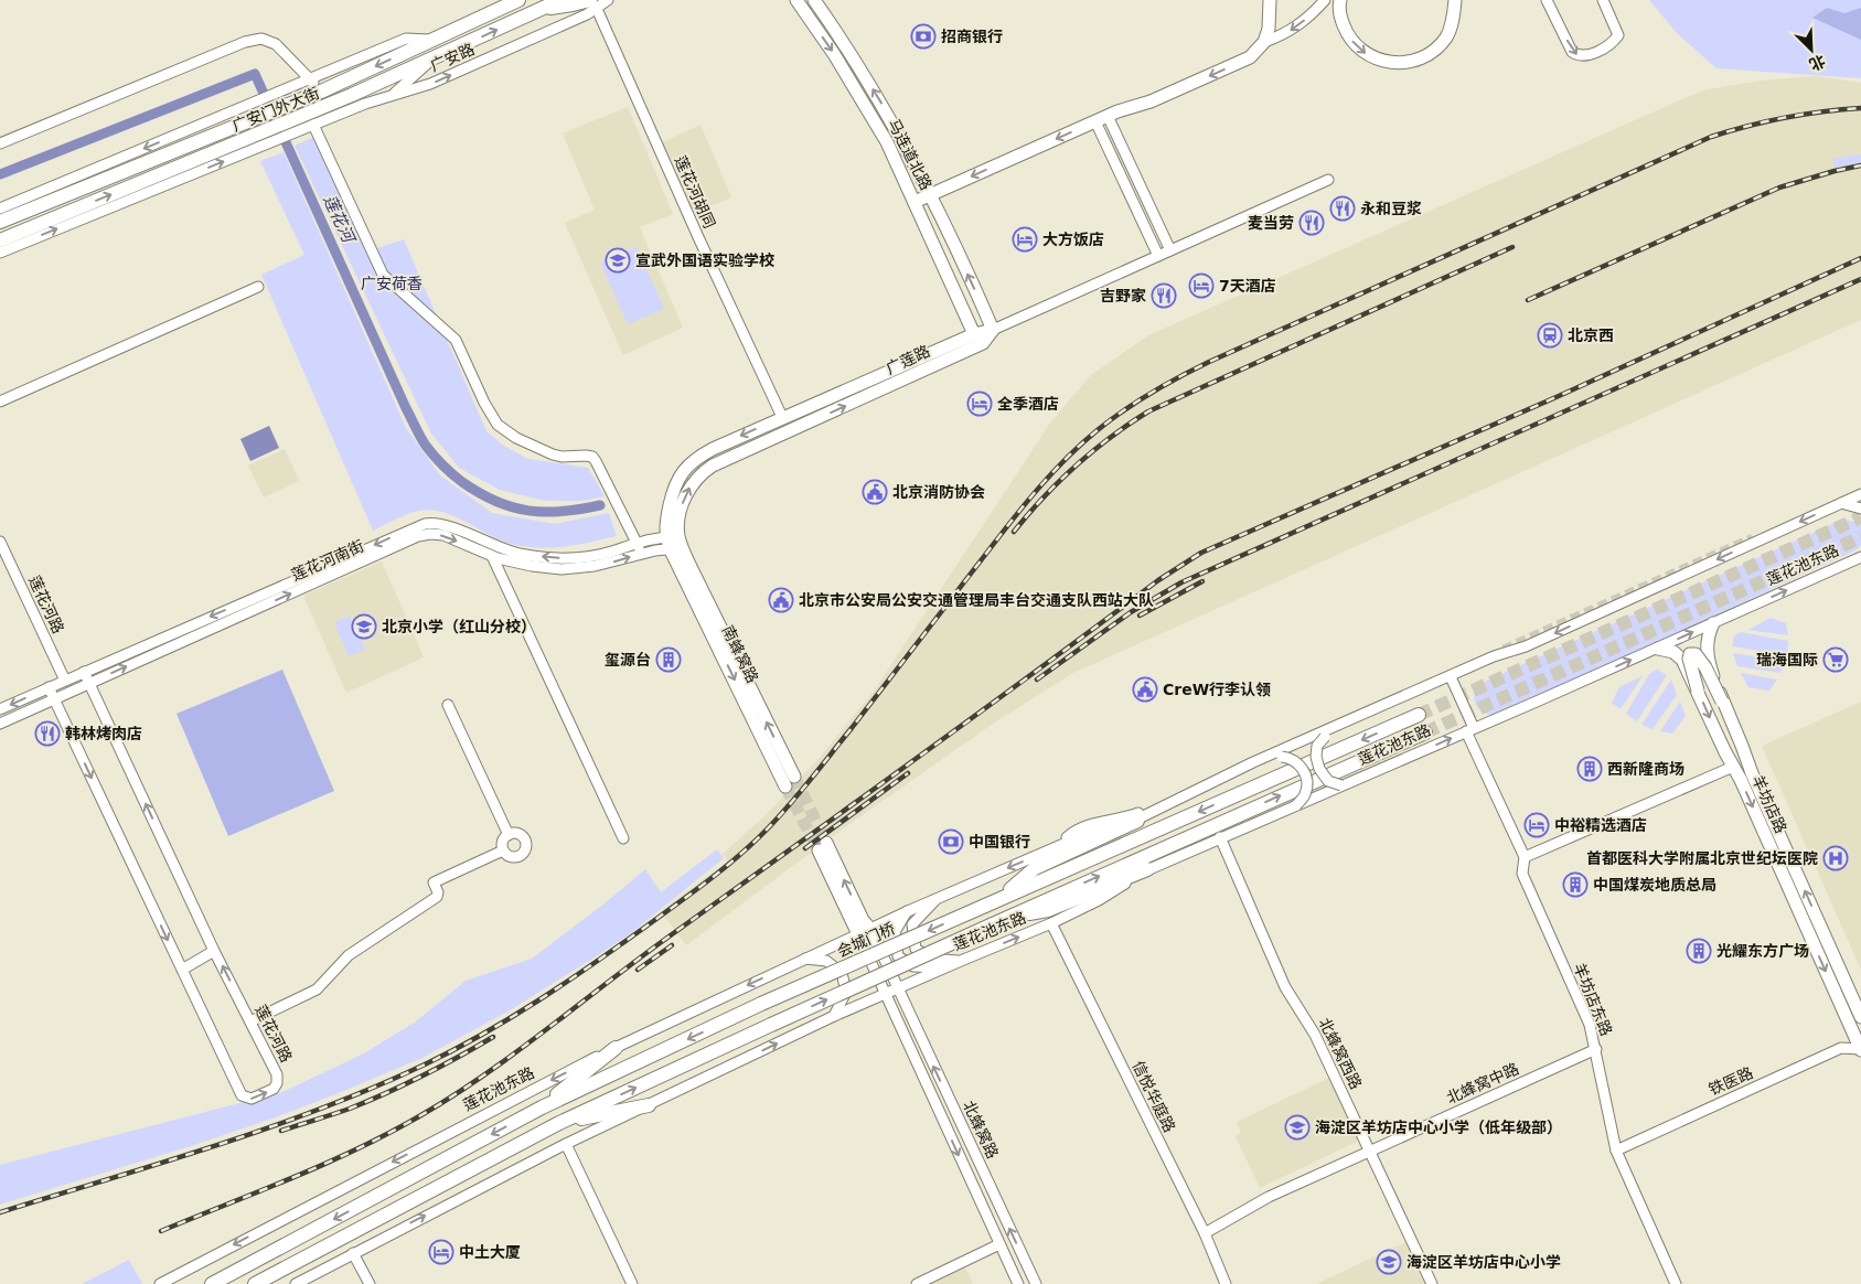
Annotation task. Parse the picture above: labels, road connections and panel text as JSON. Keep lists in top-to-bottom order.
{
  "streets": {
    "highway": ["广安门外大街", "莲花池东路", "会城门桥"],
    "main road": [
      "马连道北路",
      "广莲路",
      "南蜂窝路",
      "羊坊店路"
    ],
    "street": [
      "广安路",
      "莲花河胡同",
      "莲花河南街",
      "莲花河路",
      "羊坊店东路",
      "北蜂窝西路",
      "铁医路",
      "北蜂窝中路",
      "信悦华庭路",
      "北蜂窝路"
    ]
  },
  "crossings": [
    ["广安路", "广安门外大街"],
    ["广安路", "莲花河胡同"],
    ["马连道北路", "广莲路"],
    ["莲花河胡同", "广莲路"],
    ["广莲路", "莲花河南街"],
    ["广莲路", "南蜂窝路"],
    ["莲花河南街", "莲花河路"],
    ["莲花河南街", "南蜂窝路"],
    ["莲花池东路", "羊坊店路"],
    ["莲花池东路", "会城门桥"],
    ["莲花池东路", "羊坊店东路"],
    ["莲花池东路", "北蜂窝西路"],
    ["莲花池东路", "信悦华庭路"],
    ["莲花池东路", "北蜂窝路"],
    ["羊坊店路", "铁医路"],
    ["羊坊店东路", "铁医路"],
    ["羊坊店东路", "北蜂窝中路"],
    ["北蜂窝西路", "北蜂窝中路"],
    ["北蜂窝中路", "信悦华庭路"]
  ],
  "one_way": ["广安路"],
  "water": ["莲花河"],
  "parks": ["广安荷香"],
  "places": {
    "bank": ["招商银行", "中国银行"],
    "restaurant": [
      "永和豆浆",
      "麦当劳",
      "吉野家",
      "韩林烤肉店"
    ],
    "hotel": [
      "大方饭店",
      "7天酒店",
      "全季酒店",
      "中裕精选酒店",
      "中土大厦"
    ],
    "school or university": [
      "宣武外国语实验学校",
      "北京小学（红山分校）",
      "海淀区羊坊店中心小学（低年级部）",
      "海淀区羊坊店中心小学"
    ],
    "station": ["北京西"],
    "public building": ["北京消防协会", "北京市公安局公安交通管理局丰台交通支队西站大队", "CreW行李认领"],
    "building": [
      "玺源台",
      "西新隆商场",
      "中国煤炭地质总局",
      "光耀东方广场"
    ],
    "supermarket": ["瑞海国际"],
    "hospital": ["首都医科大学附属北京世纪坛医院"]
  },
  "north": "bottom right"
}
